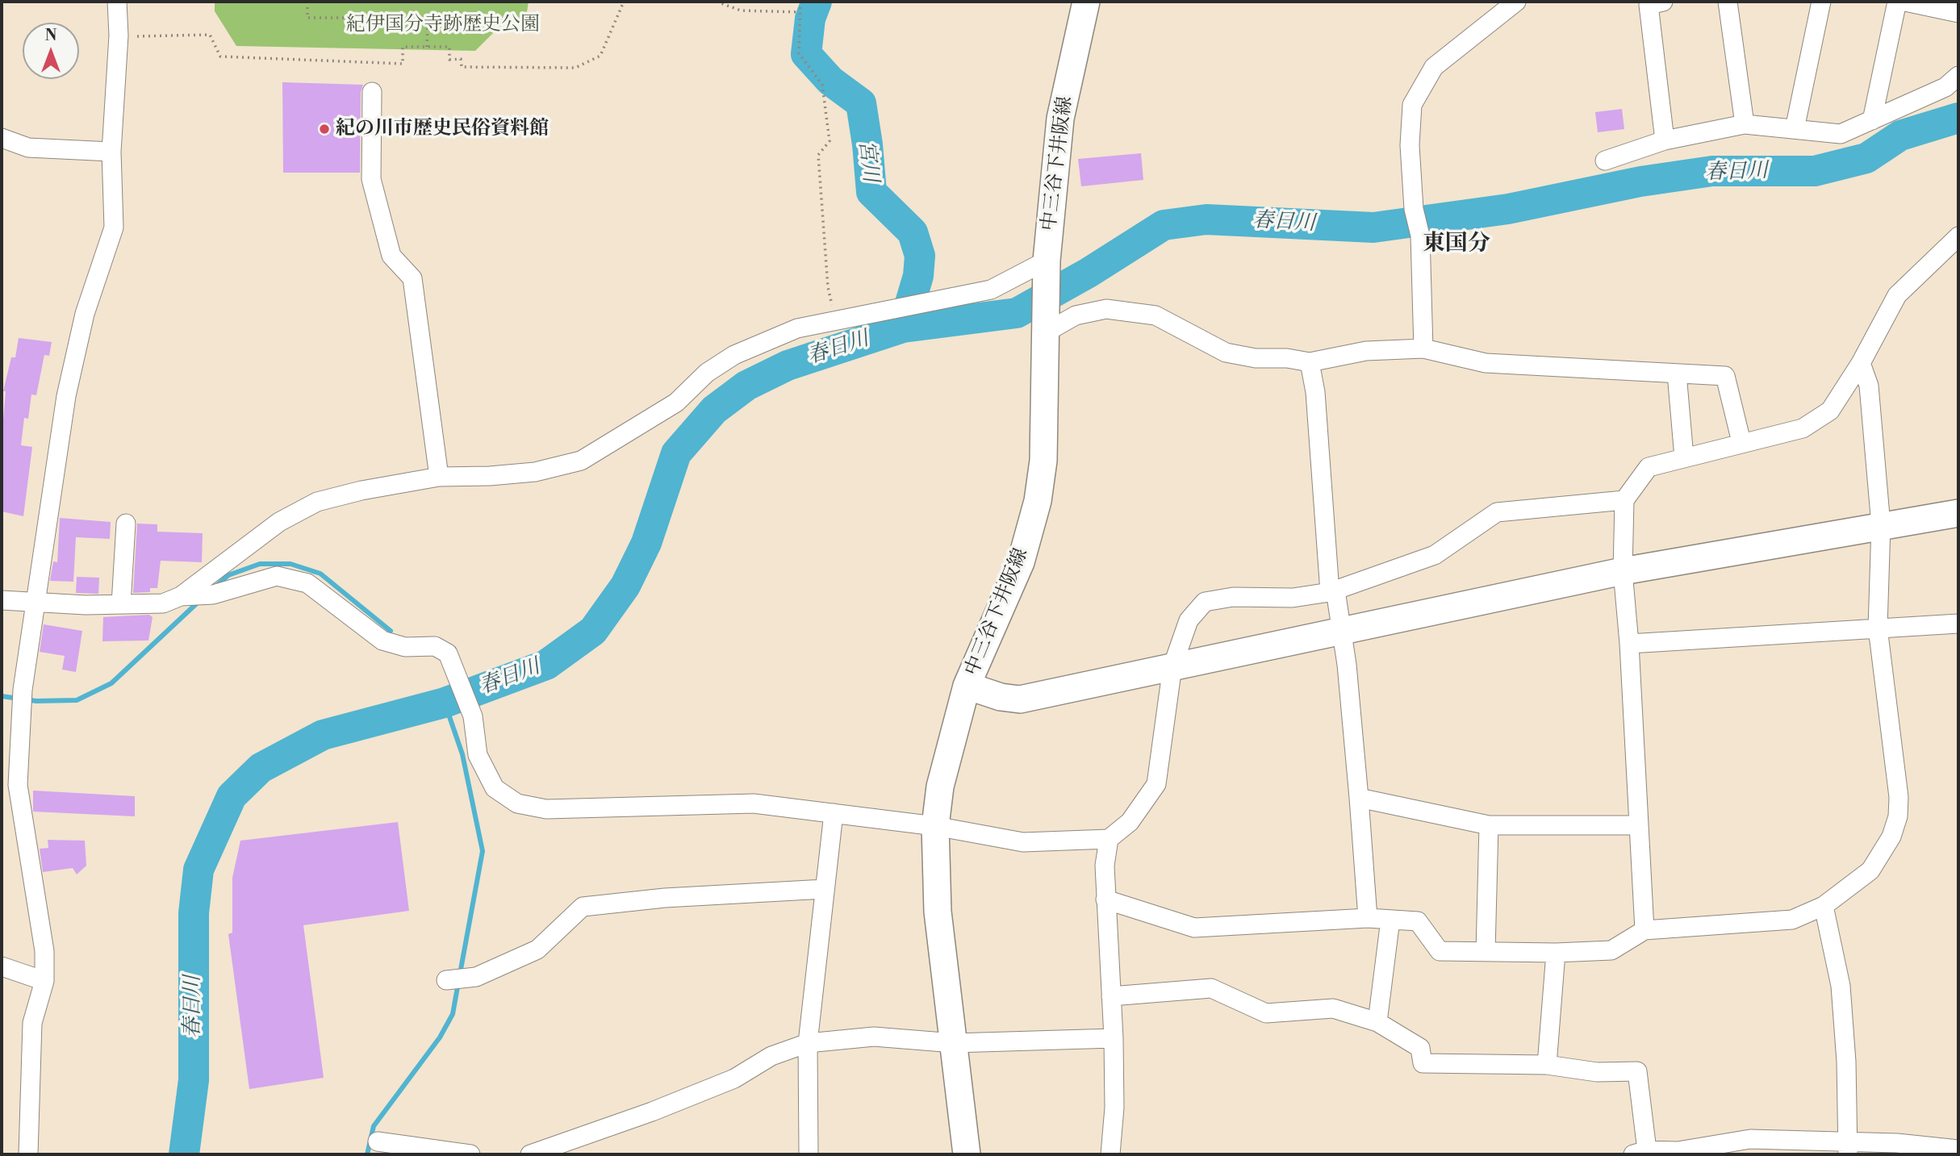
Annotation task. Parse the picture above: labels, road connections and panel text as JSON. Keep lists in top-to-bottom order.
{
  "streets": {
    "main road": ["中三谷下井阪線"]
  },
  "districts": ["東国分"],
  "water": ["宮川", "春日川"],
  "parks": ["紀伊国分寺跡歴史公園"],
  "places": ["紀の川市歴史民俗資料館"],
  "north": "top"
}
